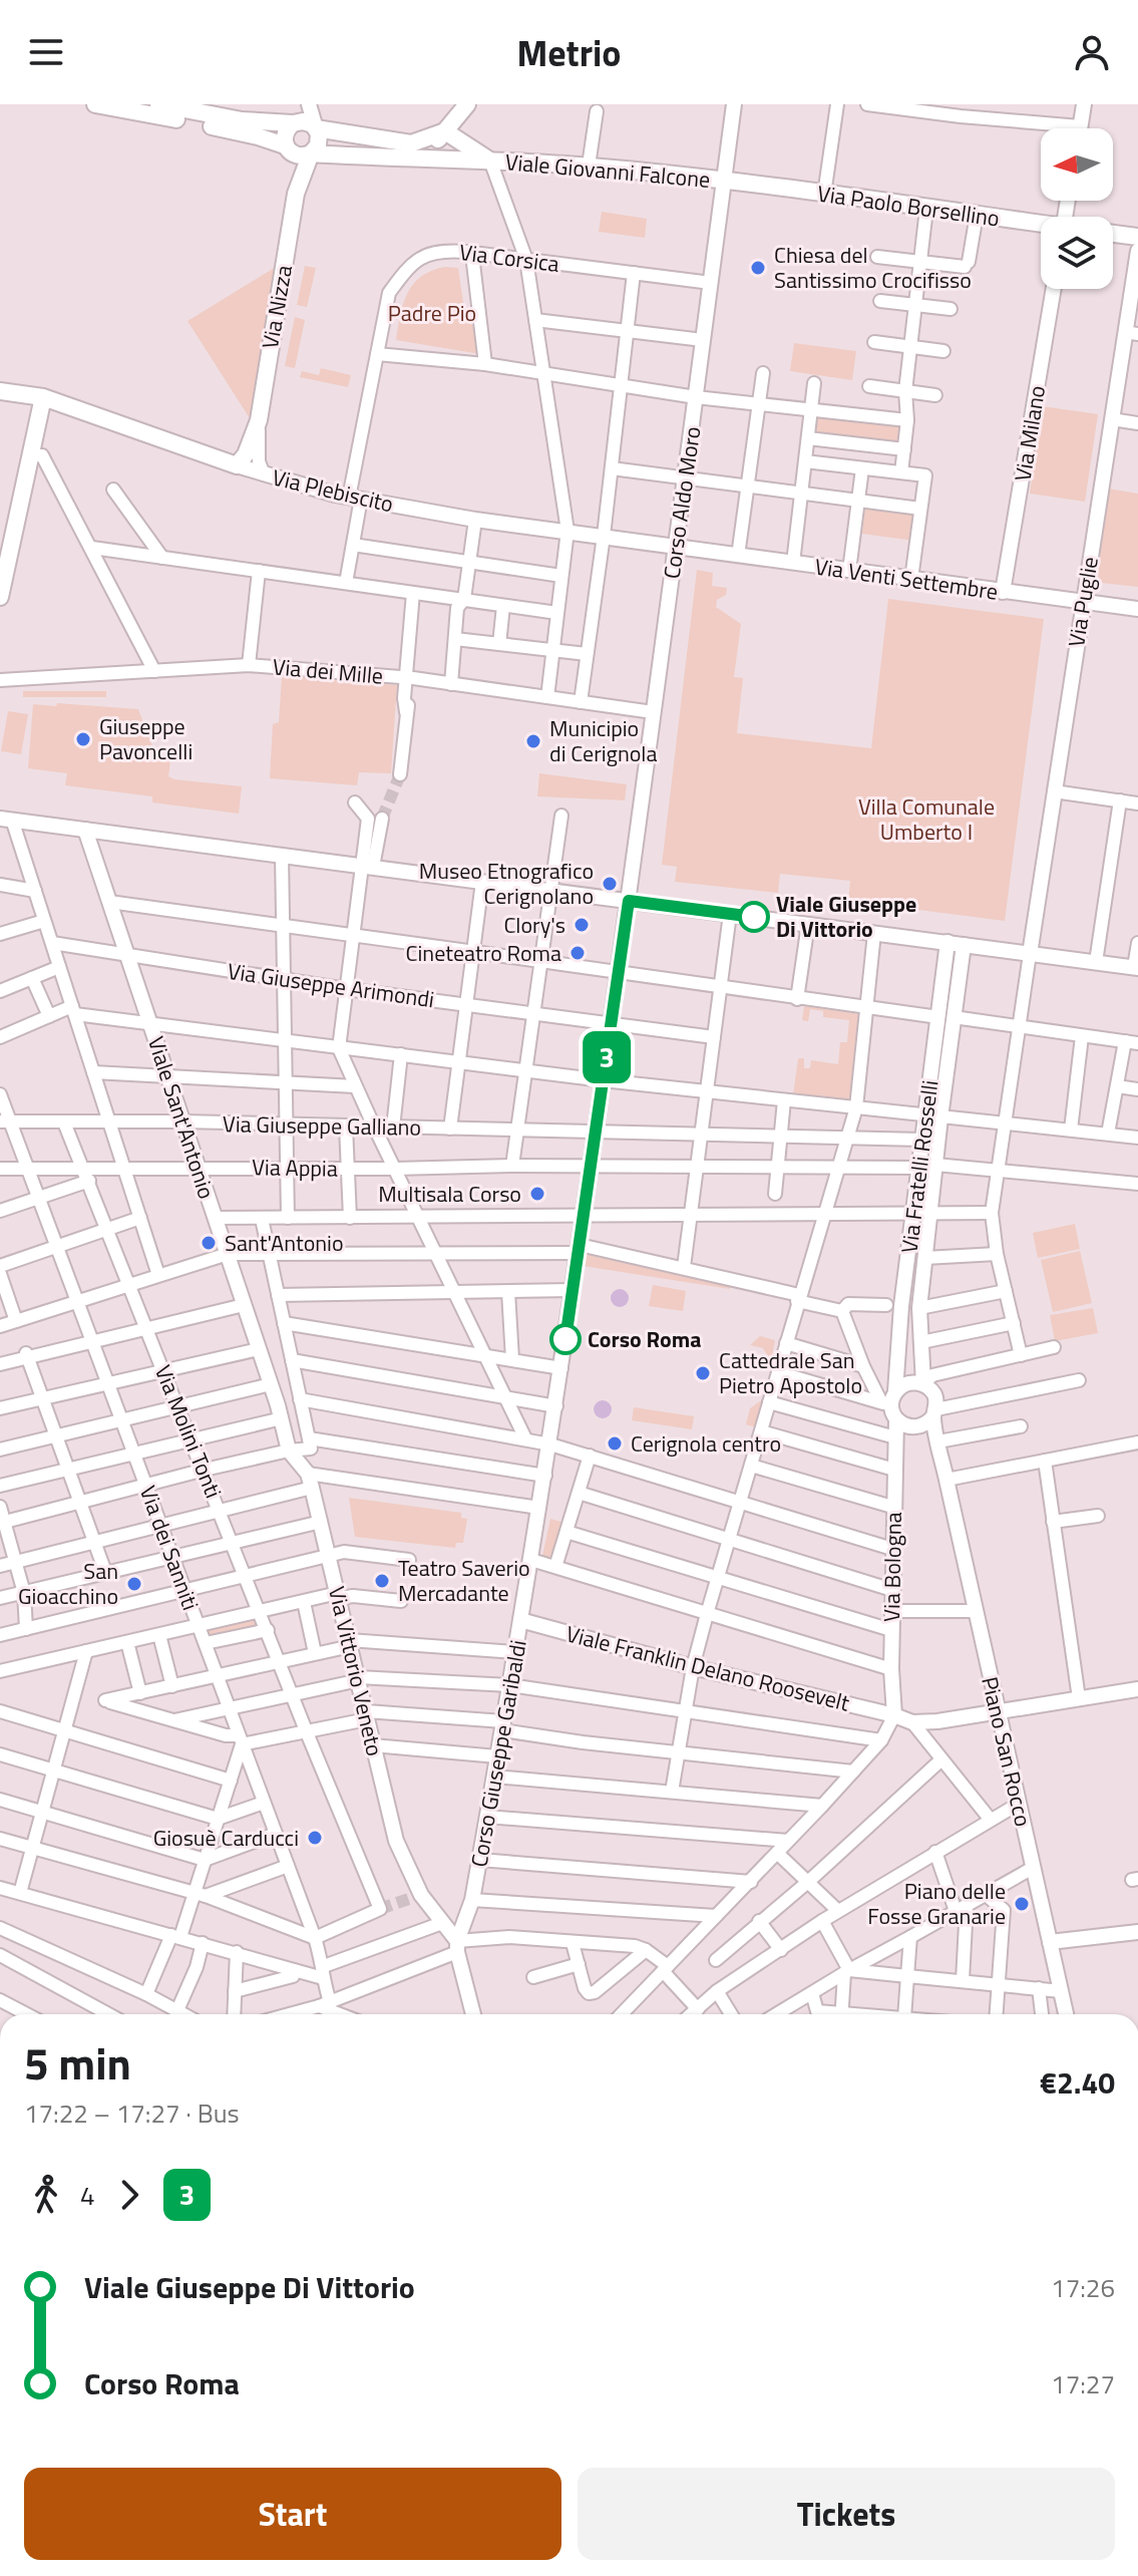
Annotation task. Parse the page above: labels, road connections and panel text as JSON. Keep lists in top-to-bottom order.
{
  "streets": {
    "main road": [
      "Viale Giovanni Falcone",
      "Via Paolo Borsellino",
      "Via Nizza",
      "Via Plebiscito"
    ],
    "street": [
      "Via Corsica",
      "Via Milano",
      "Corso Aldo Moro",
      "Via Venti Settembre",
      "Via Puglie",
      "Via dei Mille",
      "Via Giuseppe Arimondi",
      "Viale Sant'Antonio",
      "Via Giuseppe Galliano",
      "Via Fratelli Rosselli",
      "Via Appia",
      "Via Molini Tonti",
      "Via dei Sanniti",
      "Via Bologna",
      "Viale Franklin Delano Roosevelt",
      "Via Vittorio Veneto",
      "Piano San Rocco",
      "Corso Giuseppe Garibaldi"
    ]
  },
  "crossings": [
    ["Viale Giovanni Falcone", "Via Paolo Borsellino"],
    ["Viale Giovanni Falcone", "Via Nizza"],
    ["Viale Giovanni Falcone", "Corso Aldo Moro"],
    ["Via Paolo Borsellino", "Corso Aldo Moro"],
    ["Via Corsica", "Via Plebiscito"],
    ["Via Corsica", "Corso Aldo Moro"],
    ["Via Nizza", "Via Plebiscito"],
    ["Via Milano", "Via Venti Settembre"],
    ["Via Plebiscito", "Corso Aldo Moro"],
    ["Via Plebiscito", "Via Venti Settembre"],
    ["Corso Aldo Moro", "Via Venti Settembre"],
    ["Corso Aldo Moro", "Via dei Mille"],
    ["Via Venti Settembre", "Via Puglie"],
    ["Via Giuseppe Arimondi", "Viale Sant'Antonio"],
    ["Viale Sant'Antonio", "Via Giuseppe Galliano"],
    ["Viale Sant'Antonio", "Via Appia"],
    ["Viale Sant'Antonio", "Via Vittorio Veneto"],
    ["Via Giuseppe Galliano", "Via Fratelli Rosselli"],
    ["Via Giuseppe Galliano", "Via Molini Tonti"],
    ["Via Giuseppe Galliano", "Via dei Sanniti"],
    ["Via Fratelli Rosselli", "Via Appia"],
    ["Via Fratelli Rosselli", "Via Bologna"],
    ["Via Fratelli Rosselli", "Piano San Rocco"],
    ["Via Appia", "Via Molini Tonti"],
    ["Via Appia", "Via dei Sanniti"],
    ["Via Molini Tonti", "Via dei Sanniti"],
    ["Via Bologna", "Viale Franklin Delano Roosevelt"],
    ["Via Bologna", "Piano San Rocco"],
    ["Viale Franklin Delano Roosevelt", "Corso Giuseppe Garibaldi"],
    ["Via Vittorio Veneto", "Corso Giuseppe Garibaldi"]
  ],
  "parks": ["Padre Pio", "Villa Comunale Umberto I"],
  "places": [
    "Chiesa del Santissimo Crocifisso",
    "Giuseppe Pavoncelli",
    "Municipio di Cerignola",
    "Museo Etnografico Cerignolano",
    "Viale Giuseppe Di Vittorio",
    "Clory's",
    "Cineteatro Roma",
    "Multisala Corso",
    "Sant'Antonio",
    "Corso Roma",
    "Cattedrale San Pietro Apostolo",
    "Cerignola centro",
    "Teatro Saverio Mercadante",
    "San Gioacchino",
    "Giosuè Carducci",
    "Piano delle Fosse Granarie"
  ],
  "lines": ["bus line 3"],
  "north": "left",
  "page": {
    "header": "Metrio",
    "on_map": "3",
    "heading": ["5 min", "17:22 – 17:27 · Bus", "€2.40"],
    "legs": ["4", "3"],
    "list": [
      {
        "name": "Viale Giuseppe Di Vittorio",
        "value": "17:26"
      },
      {
        "name": "Corso Roma",
        "value": "17:27"
      }
    ],
    "buttons": ["Start", "Tickets"]
  }
}
